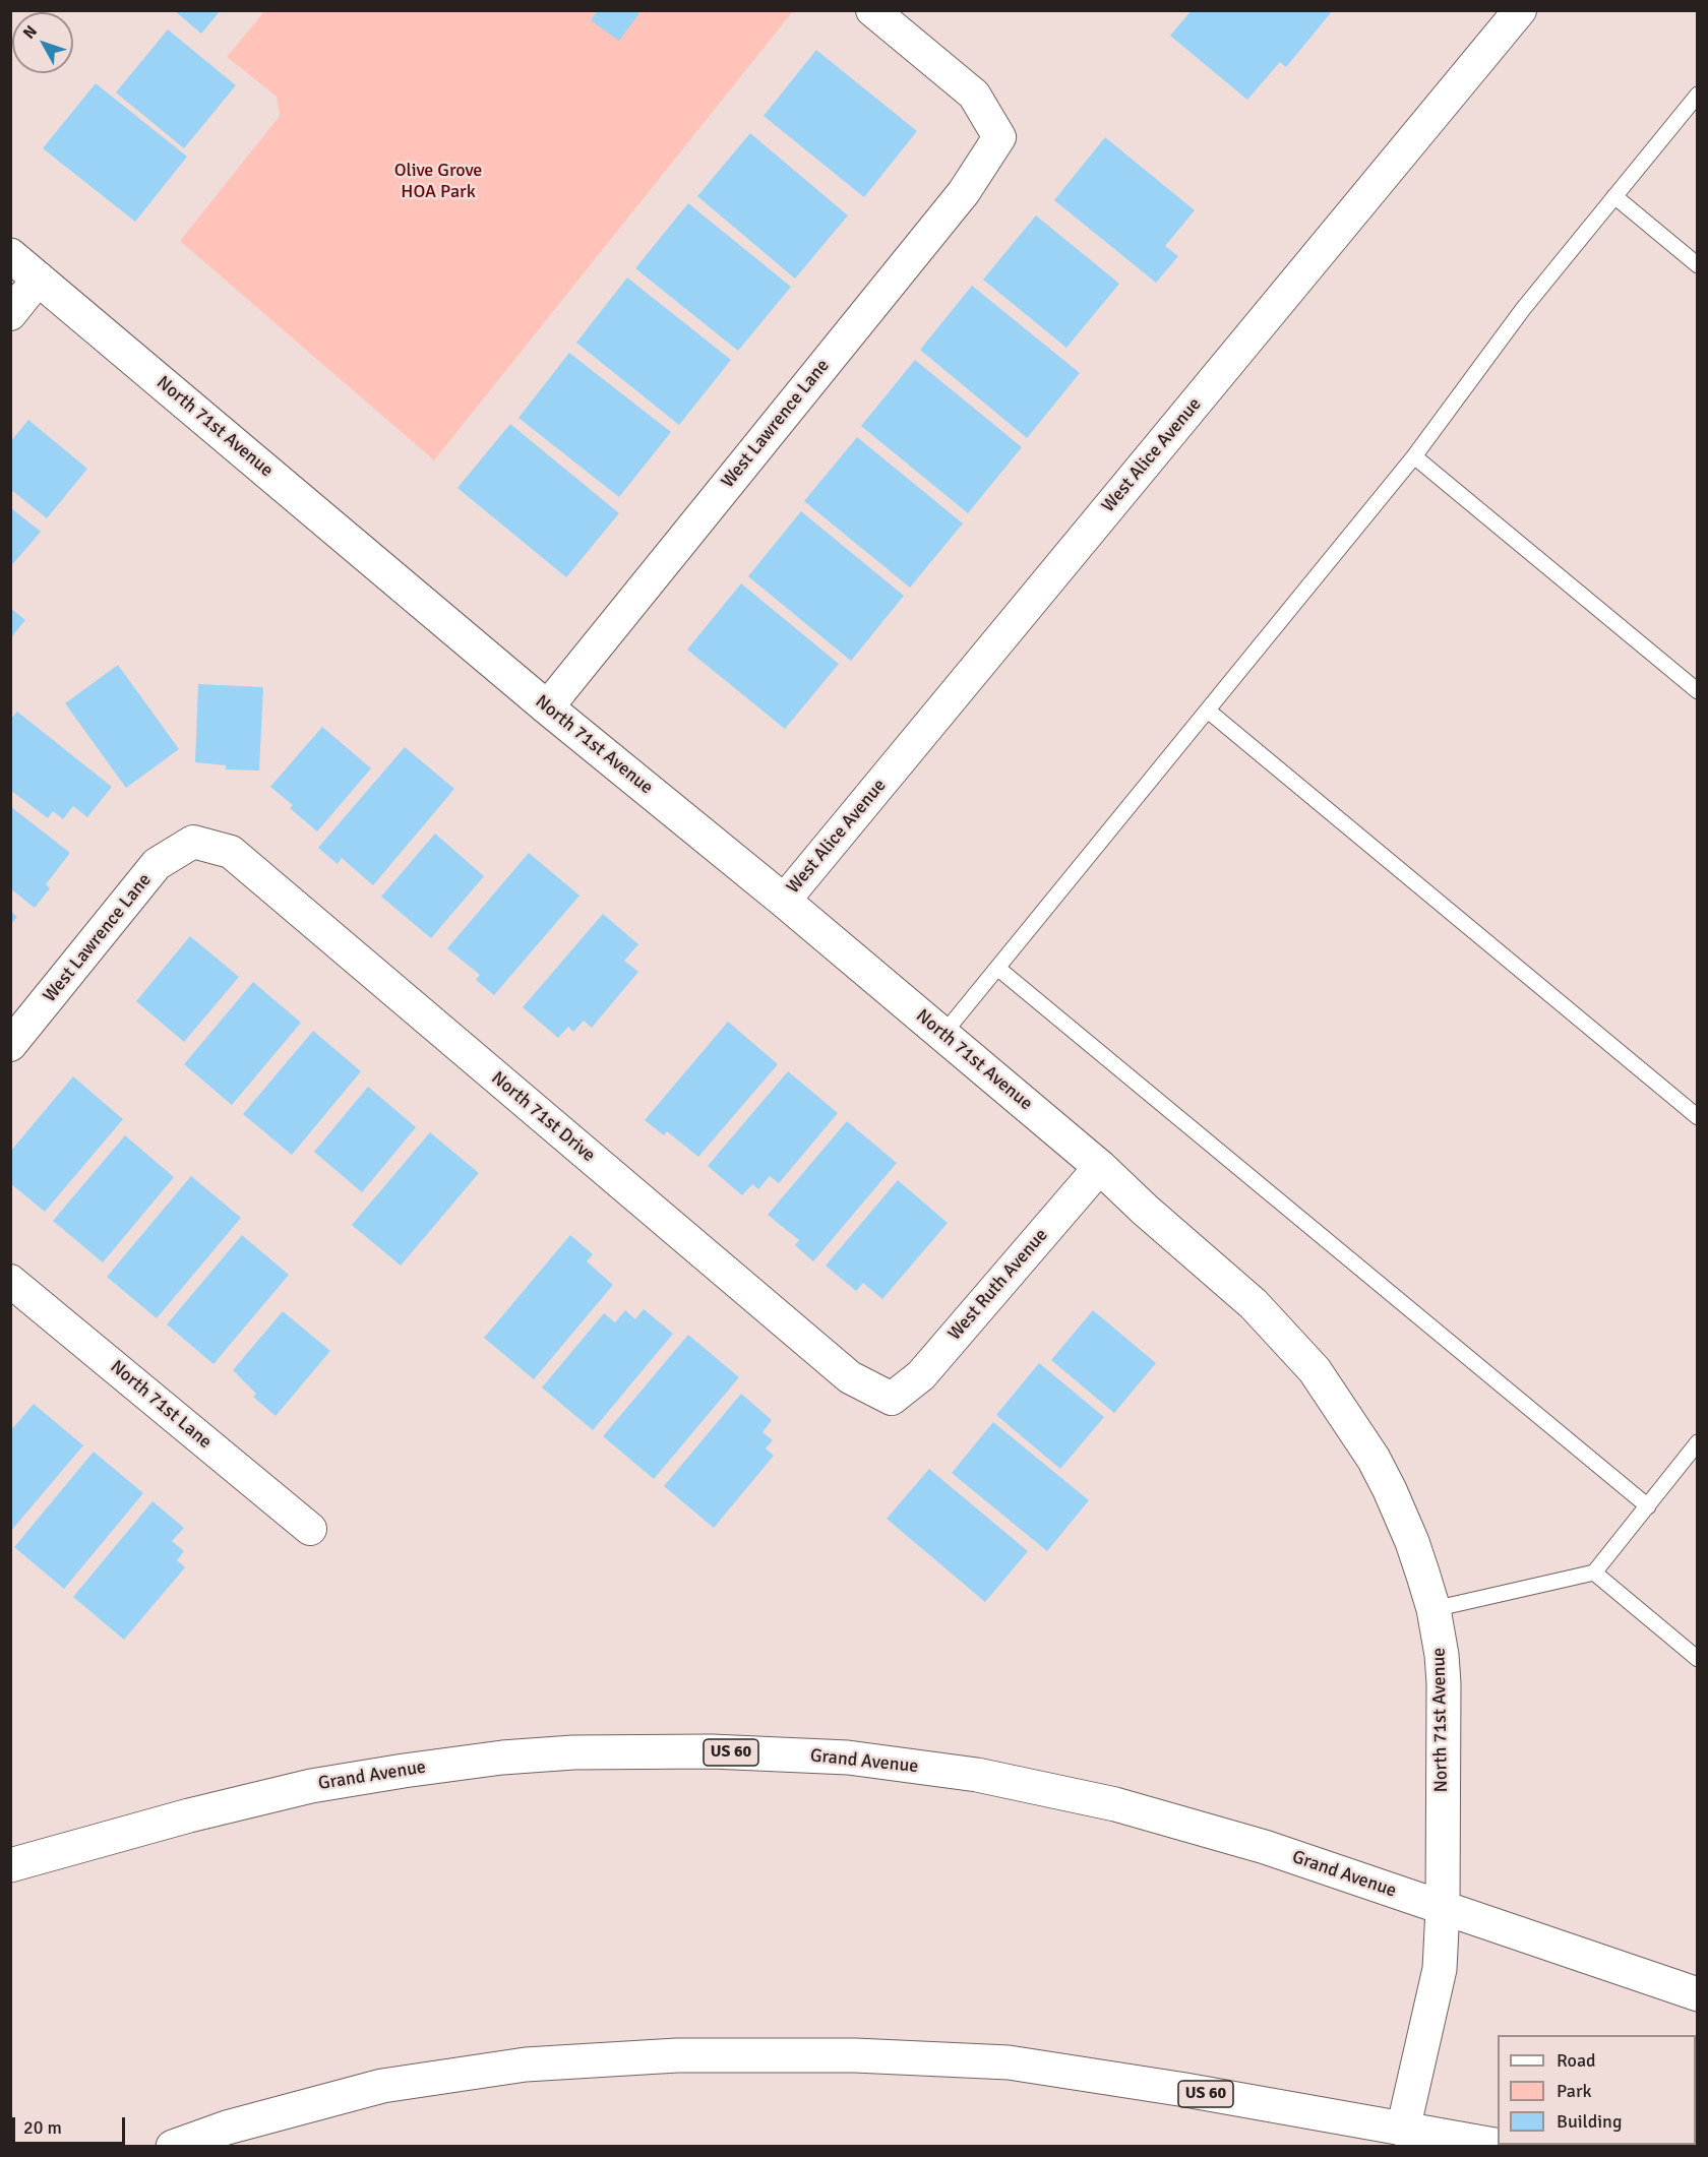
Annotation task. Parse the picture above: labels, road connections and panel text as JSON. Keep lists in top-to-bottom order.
{
  "streets": {
    "main road": ["North 71st Avenue", "US 60", "Grand Avenue"],
    "street": [
      "West Lawrence Lane",
      "West Alice Avenue",
      "North 71st Drive",
      "West Ruth Avenue",
      "North 71st Lane"
    ]
  },
  "crossings": [
    ["West Lawrence Lane", "North 71st Avenue"],
    ["West Lawrence Lane", "North 71st Drive"],
    ["North 71st Avenue", "West Alice Avenue"],
    ["North 71st Avenue", "West Ruth Avenue"],
    ["North 71st Avenue", "US 60"],
    ["North 71st Avenue", "Grand Avenue"],
    ["North 71st Drive", "West Ruth Avenue"]
  ],
  "parks": ["Olive Grove HOA Park"],
  "legend": ["Road", "Park", "Building"],
  "scale_bar": "20 m",
  "north": "top left"
}
